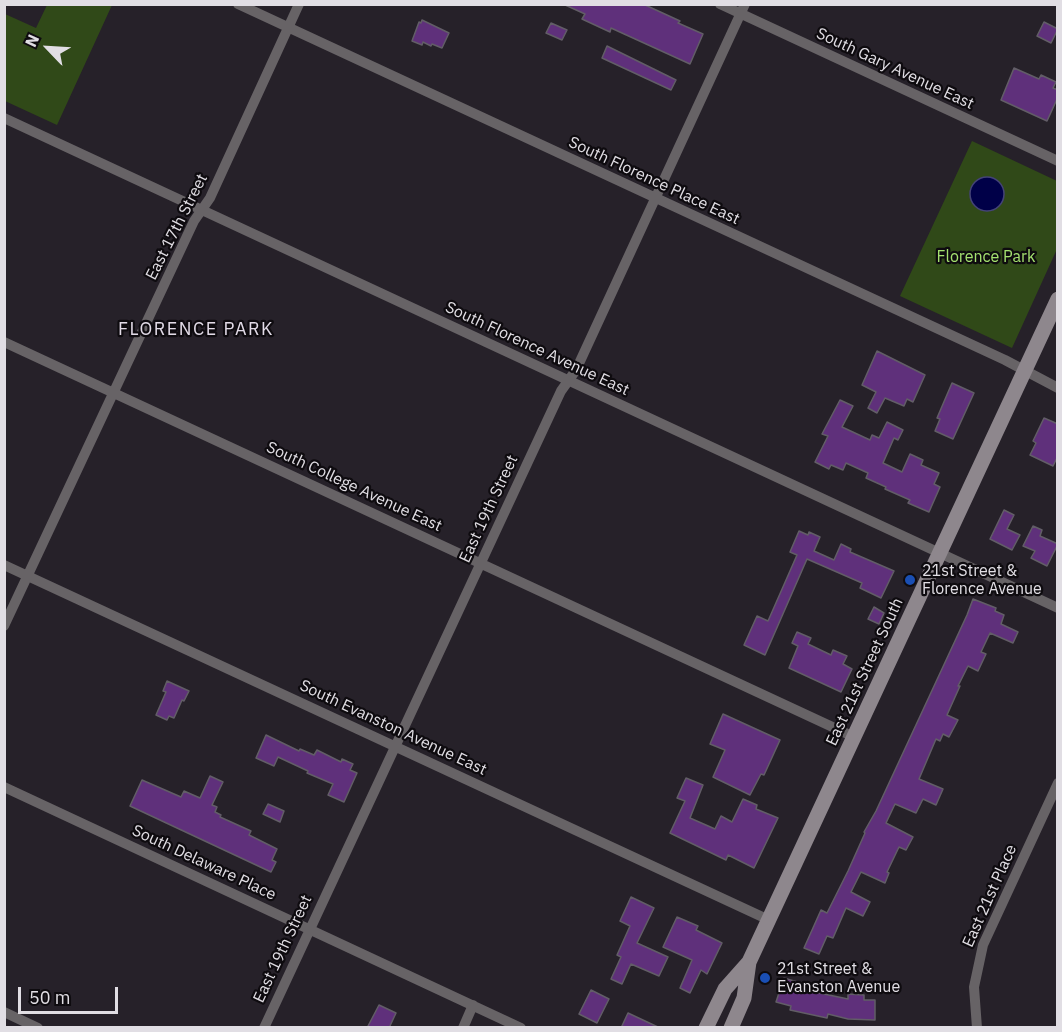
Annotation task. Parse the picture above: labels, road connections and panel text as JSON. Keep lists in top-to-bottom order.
{
  "streets": {
    "main road": ["East 21st Street South"],
    "street": [
      "South Gary Avenue East",
      "South Florence Place East",
      "East 17th Street",
      "South Florence Avenue East",
      "South College Avenue East",
      "East 19th Street",
      "South Evanston Avenue East",
      "South Delaware Place",
      "East 21st Place"
    ]
  },
  "crossings": [
    ["South Gary Avenue East", "East 19th Street"],
    ["South Florence Place East", "East 17th Street"],
    ["South Florence Place East", "East 19th Street"],
    ["South Florence Place East", "East 21st Street South"],
    ["East 17th Street", "South Florence Avenue East"],
    ["East 17th Street", "South College Avenue East"],
    ["East 17th Street", "South Evanston Avenue East"],
    ["South Florence Avenue East", "East 19th Street"],
    ["South Florence Avenue East", "East 21st Street South"],
    ["South College Avenue East", "East 19th Street"],
    ["South College Avenue East", "East 21st Street South"],
    ["East 19th Street", "South Evanston Avenue East"],
    ["East 19th Street", "South Delaware Place"],
    ["East 21st Street South", "South Evanston Avenue East"]
  ],
  "districts": ["FLORENCE PARK"],
  "parks": ["Florence Park"],
  "places": ["21st Street & Florence Avenue", "21st Street & Evanston Avenue"],
  "scale_bar": "50 m",
  "north": "top left"
}
